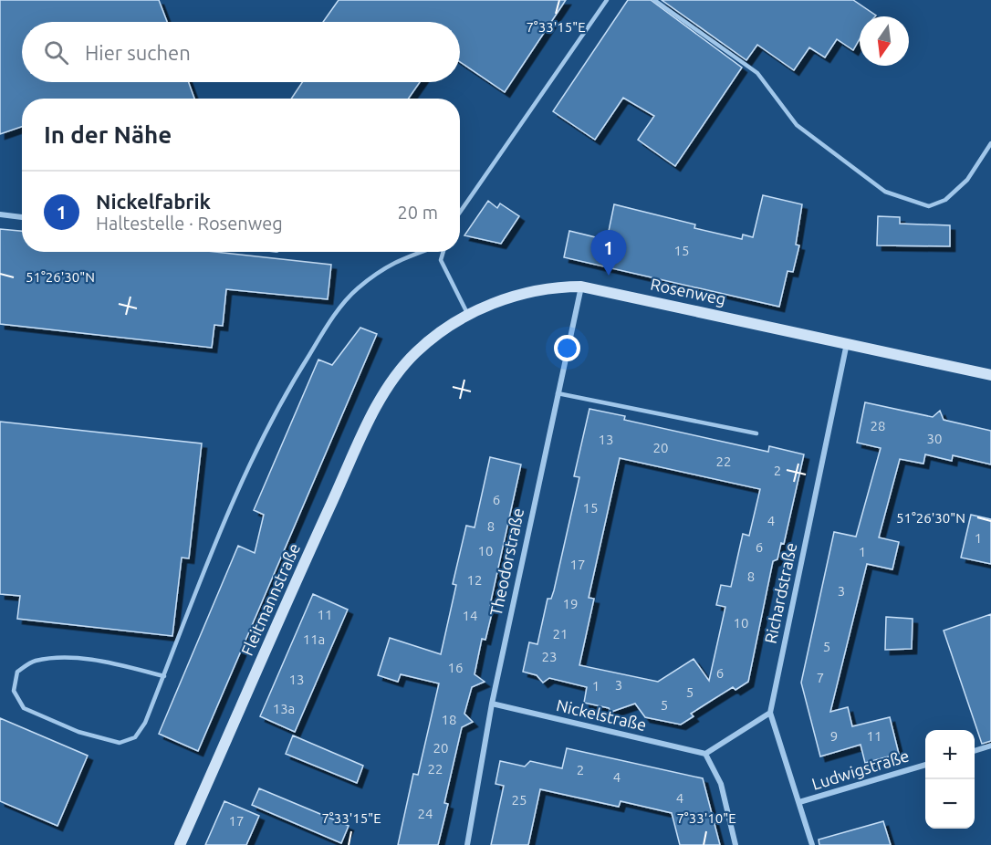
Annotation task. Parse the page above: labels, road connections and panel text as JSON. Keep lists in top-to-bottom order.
{
  "streets": {
    "street": [
      "Rosenweg",
      "Theodorstraße",
      "Richardstraße",
      "Fleitmannstraße",
      "Nickelstraße",
      "Ludwigstraße"
    ]
  },
  "crossings": [
    ["Rosenweg", "Theodorstraße"],
    ["Rosenweg", "Richardstraße"],
    ["Rosenweg", "Fleitmannstraße"],
    ["Theodorstraße", "Nickelstraße"],
    ["Richardstraße", "Ludwigstraße"]
  ],
  "house_numbers": [
    "15",
    "28",
    "30",
    "13",
    "20",
    "22",
    "2",
    "6",
    "15",
    "4",
    "8",
    "1",
    "6",
    "10",
    "1",
    "17",
    "8",
    "12",
    "3",
    "19",
    "11",
    "14",
    "10",
    "21",
    "11a",
    "5",
    "23",
    "16",
    "6",
    "7",
    "13",
    "3",
    "1",
    "5",
    "5",
    "13a",
    "18",
    "9",
    "11",
    "20",
    "22",
    "2",
    "4",
    "4",
    "25",
    "24",
    "17"
  ],
  "north": "bottom",
  "page": {
    "search": "Hier suchen",
    "heading": "In der Nähe",
    "list": [
      {
        "mark": "1",
        "name": "Nickelfabrik",
        "note": "Haltestelle · Rosenweg",
        "value": "20 m"
      }
    ],
    "pins": "1",
    "map_buttons": ["+", "−"]
  },
  "coordinates": ["7°33'15\"E", "51°26'30\"N", "7°33'10\"E"]
}
